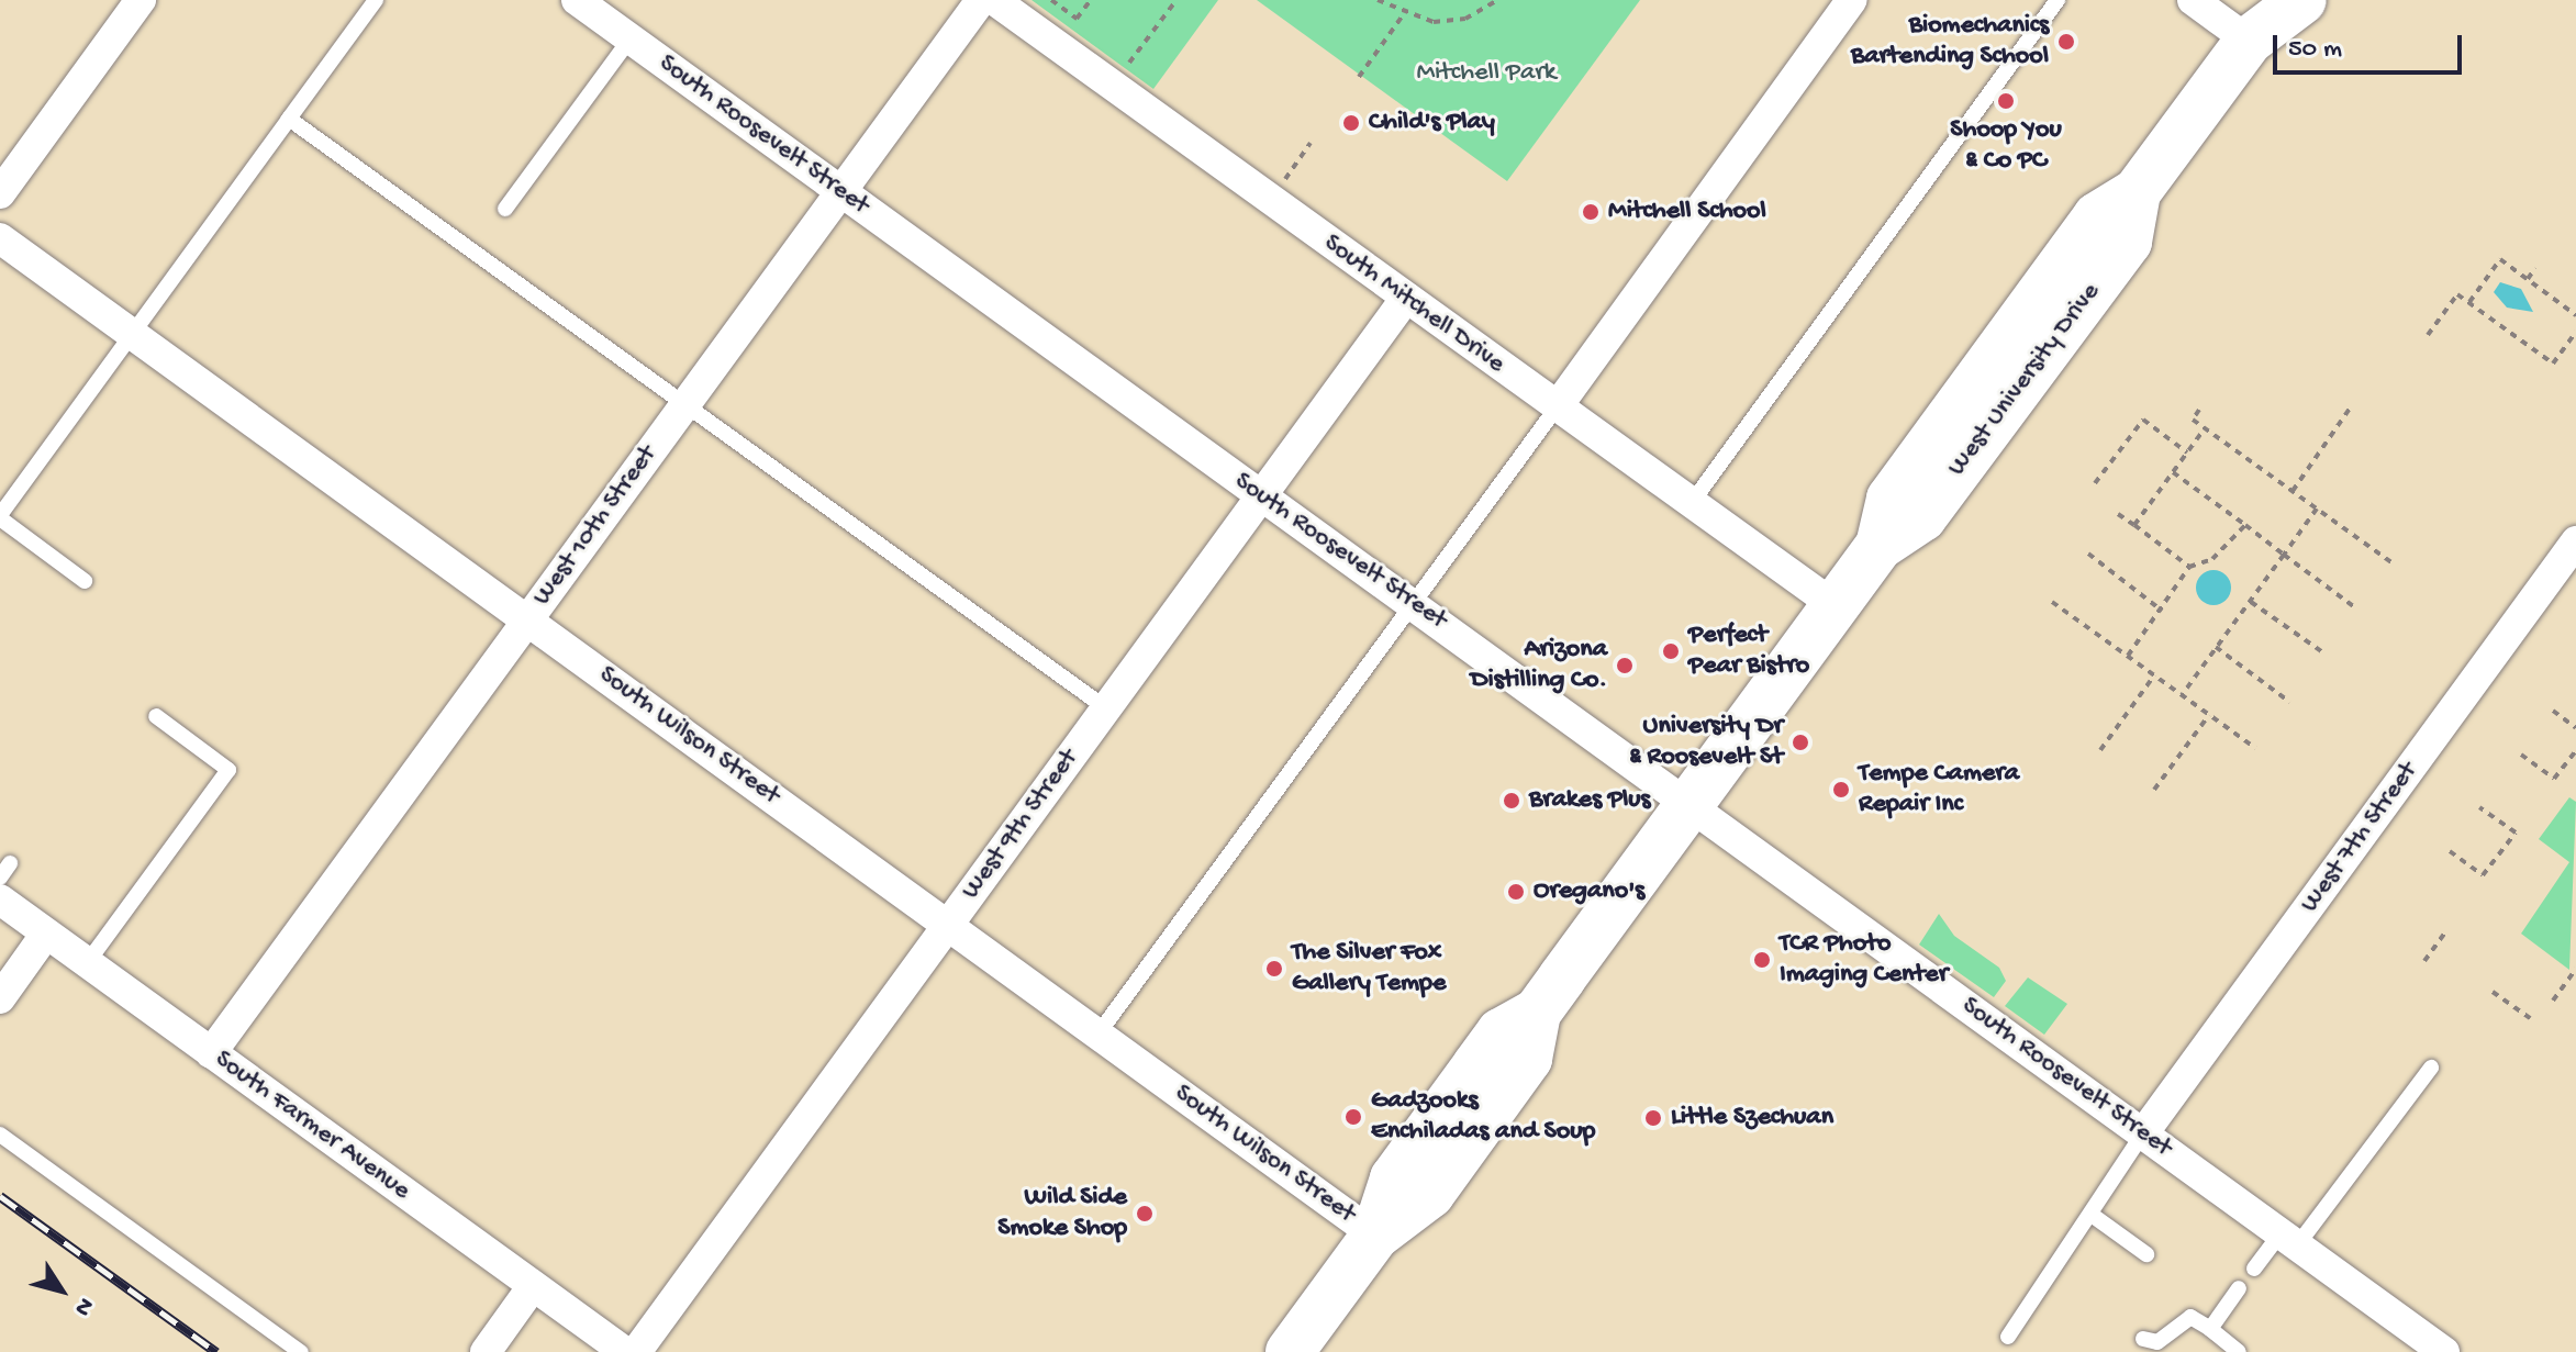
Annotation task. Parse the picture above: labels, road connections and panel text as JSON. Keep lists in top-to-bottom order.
{
  "streets": {
    "main road": ["West University Drive"],
    "street": [
      "South Roosevelt Street",
      "South Mitchell Drive",
      "West 10th Street",
      "South Wilson Street",
      "West 9th Street",
      "West 7th Street",
      "South Farmer Avenue"
    ]
  },
  "crossings": [
    ["South Roosevelt Street", "West University Drive"],
    ["South Roosevelt Street", "West 10th Street"],
    ["South Roosevelt Street", "West 9th Street"],
    ["South Roosevelt Street", "West 7th Street"],
    ["South Mitchell Drive", "West University Drive"],
    ["South Mitchell Drive", "West 9th Street"],
    ["West University Drive", "South Wilson Street"],
    ["West 10th Street", "South Wilson Street"],
    ["West 10th Street", "South Farmer Avenue"],
    ["South Wilson Street", "West 9th Street"]
  ],
  "parks": ["Mitchell Park"],
  "places": [
    "Biomechanics Bartending School",
    "Shoop You & Co PC",
    "Child's Play",
    "Mitchell School",
    "Perfect Pear Bistro",
    "Arizona Distilling Co.",
    "University Dr & Roosevelt St",
    "Tempe Camera Repair Inc",
    "Brakes Plus",
    "Oregano's",
    "TCR Photo Imaging Center",
    "The Silver Fox Gallery Tempe",
    "Gadzooks Enchiladas and Soup",
    "Little Szechuan",
    "Wild Side Smoke Shop"
  ],
  "scale_bar": "50 m",
  "north": "bottom right"
}
